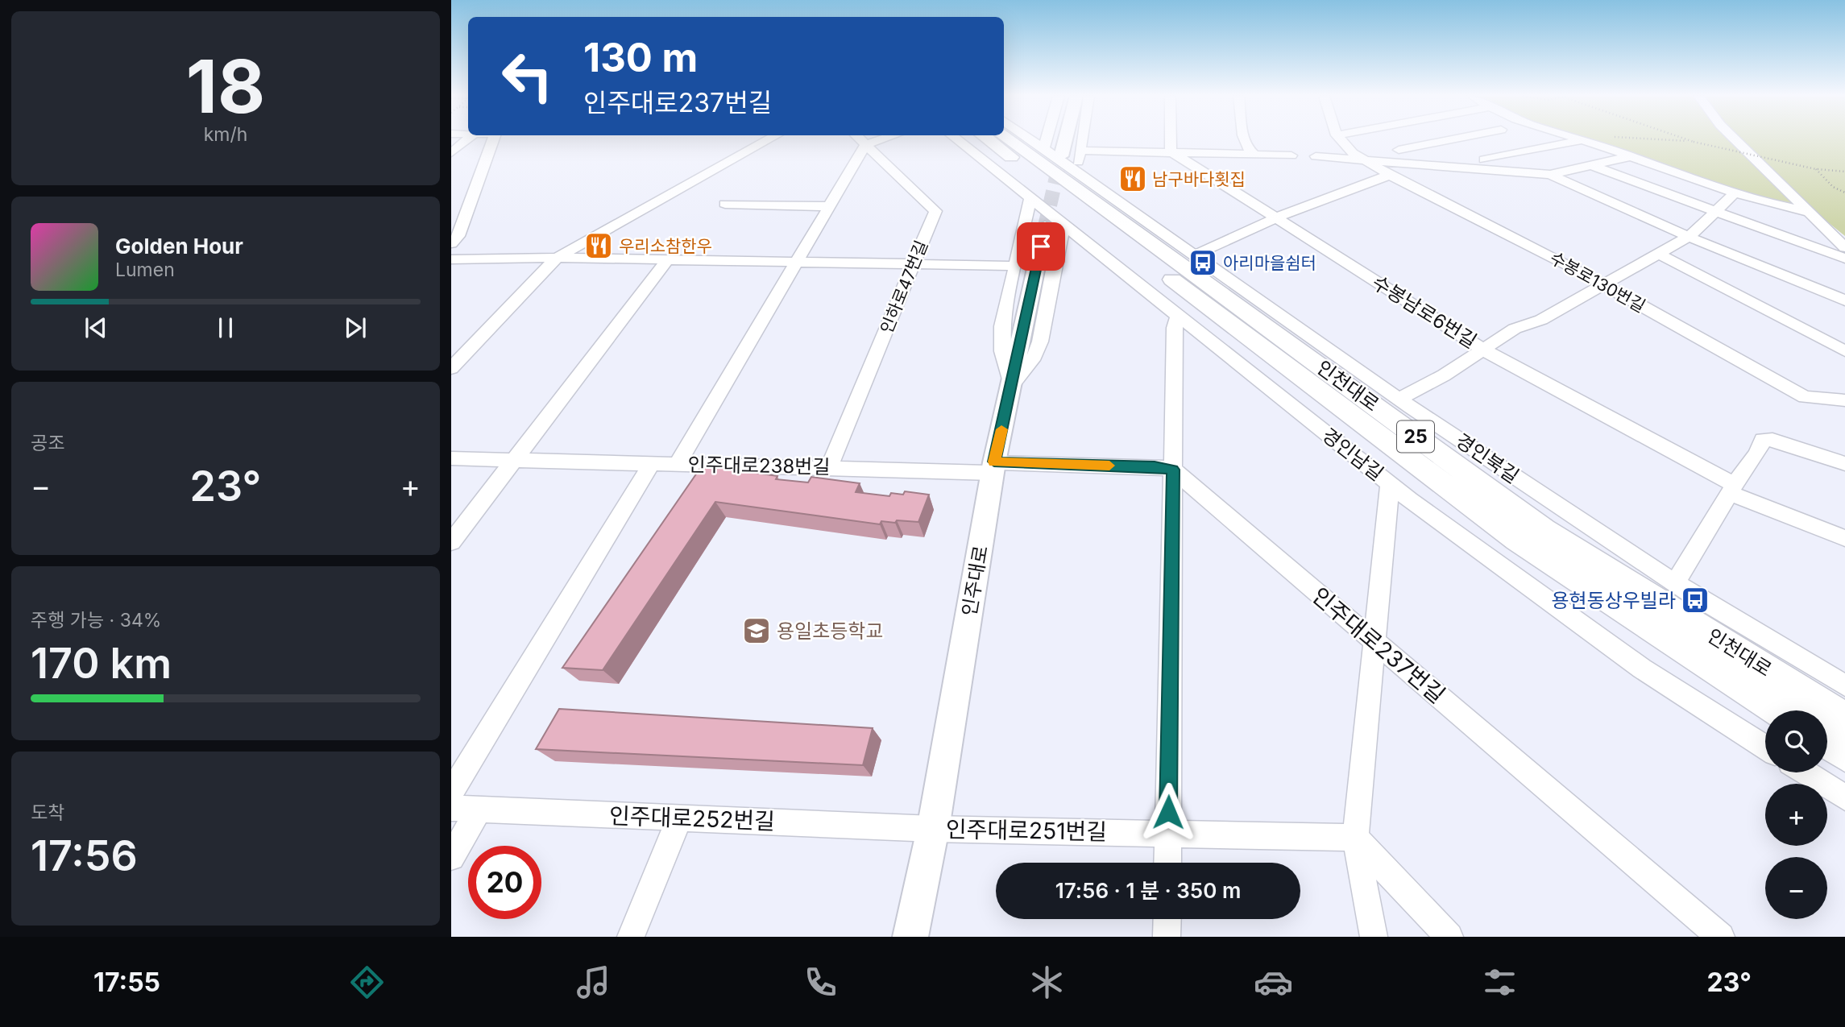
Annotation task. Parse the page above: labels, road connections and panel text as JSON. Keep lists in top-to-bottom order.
{
  "streets": {
    "highway": ["인천대로", "25"],
    "main road": ["인주대로"],
    "street": [
      "수봉로130번길",
      "인하로47번길",
      "수봉남로6번길",
      "경인남길",
      "경인북길",
      "인주대로238번길",
      "인주대로237번길",
      "인주대로252번길",
      "인주대로251번길"
    ]
  },
  "crossings": [
    ["인하로47번길", "인주대로238번길"],
    ["인주대로238번길", "인주대로"],
    ["인주대로", "인주대로252번길"],
    ["인주대로", "인주대로251번길"],
    ["인주대로252번길", "인주대로251번길"]
  ],
  "places": {
    "restaurant": ["남구바다횟집", "우리소참한우"],
    "bus stop": ["아리마을쉼터", "용현동상우빌라"],
    "school or university": ["용일초등학교"]
  },
  "page": {
    "tile": [
      ["18", "km/h"],
      "공조",
      ["주행 가능 · 34%", "170 km"],
      ["도착", "17:56"]
    ],
    "turn": ["130 m", "인주대로237번길"],
    "song": ["Golden Hour", "Lumen"],
    "heat": ["−", "23°", "+"],
    "map_buttons": ["+", "−"],
    "limit": "20",
    "trip": "17:56 · 1 분 · 350 m",
    "tabs": ["17:55", "23°"]
  }
}
